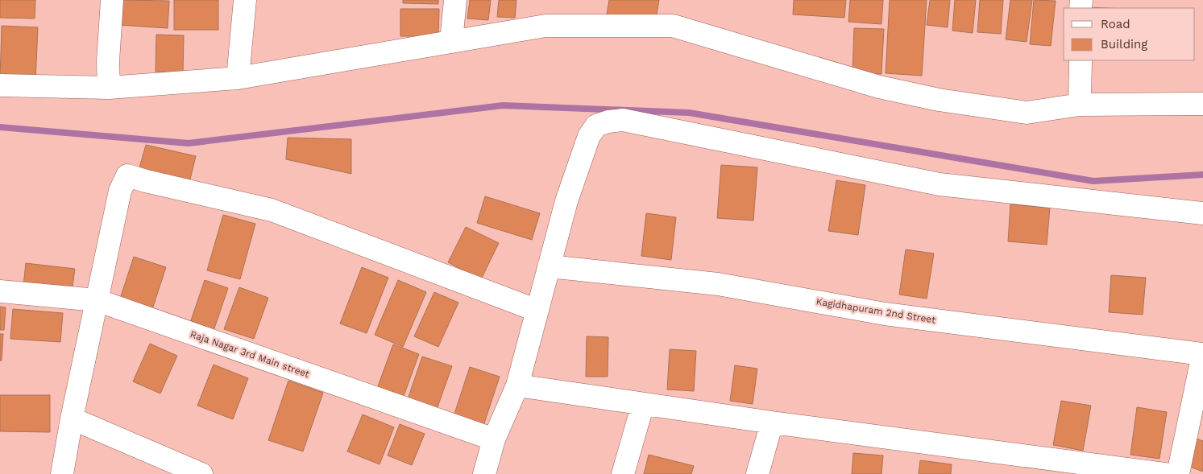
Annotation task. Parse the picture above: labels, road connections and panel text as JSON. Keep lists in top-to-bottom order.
{
  "streets": {
    "street": ["Kagidhapuram 2nd Street", "Raja Nagar 3rd Main street"]
  },
  "legend": ["Road", "Building"]
}
